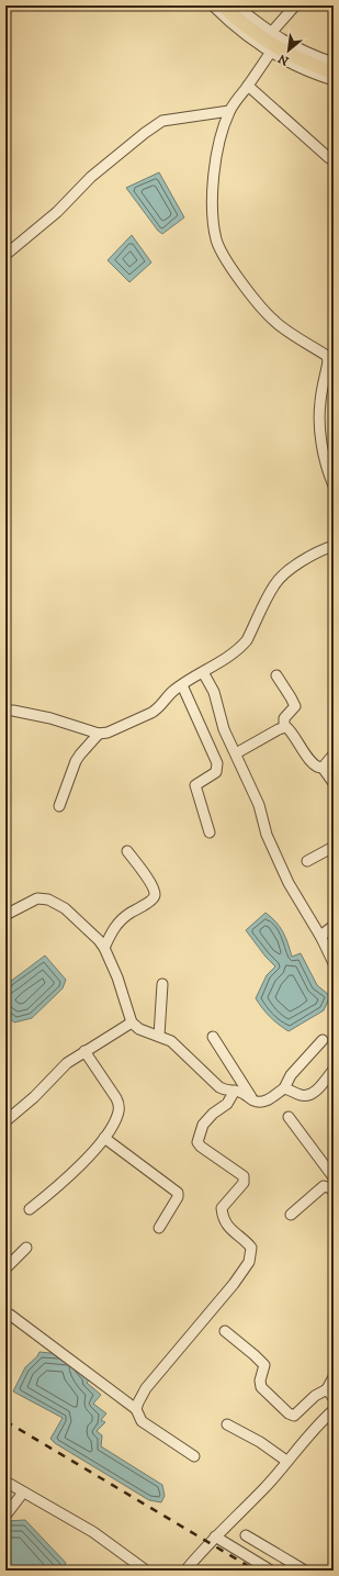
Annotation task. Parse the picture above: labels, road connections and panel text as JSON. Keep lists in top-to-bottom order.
{
  "north": "bottom left"
}
